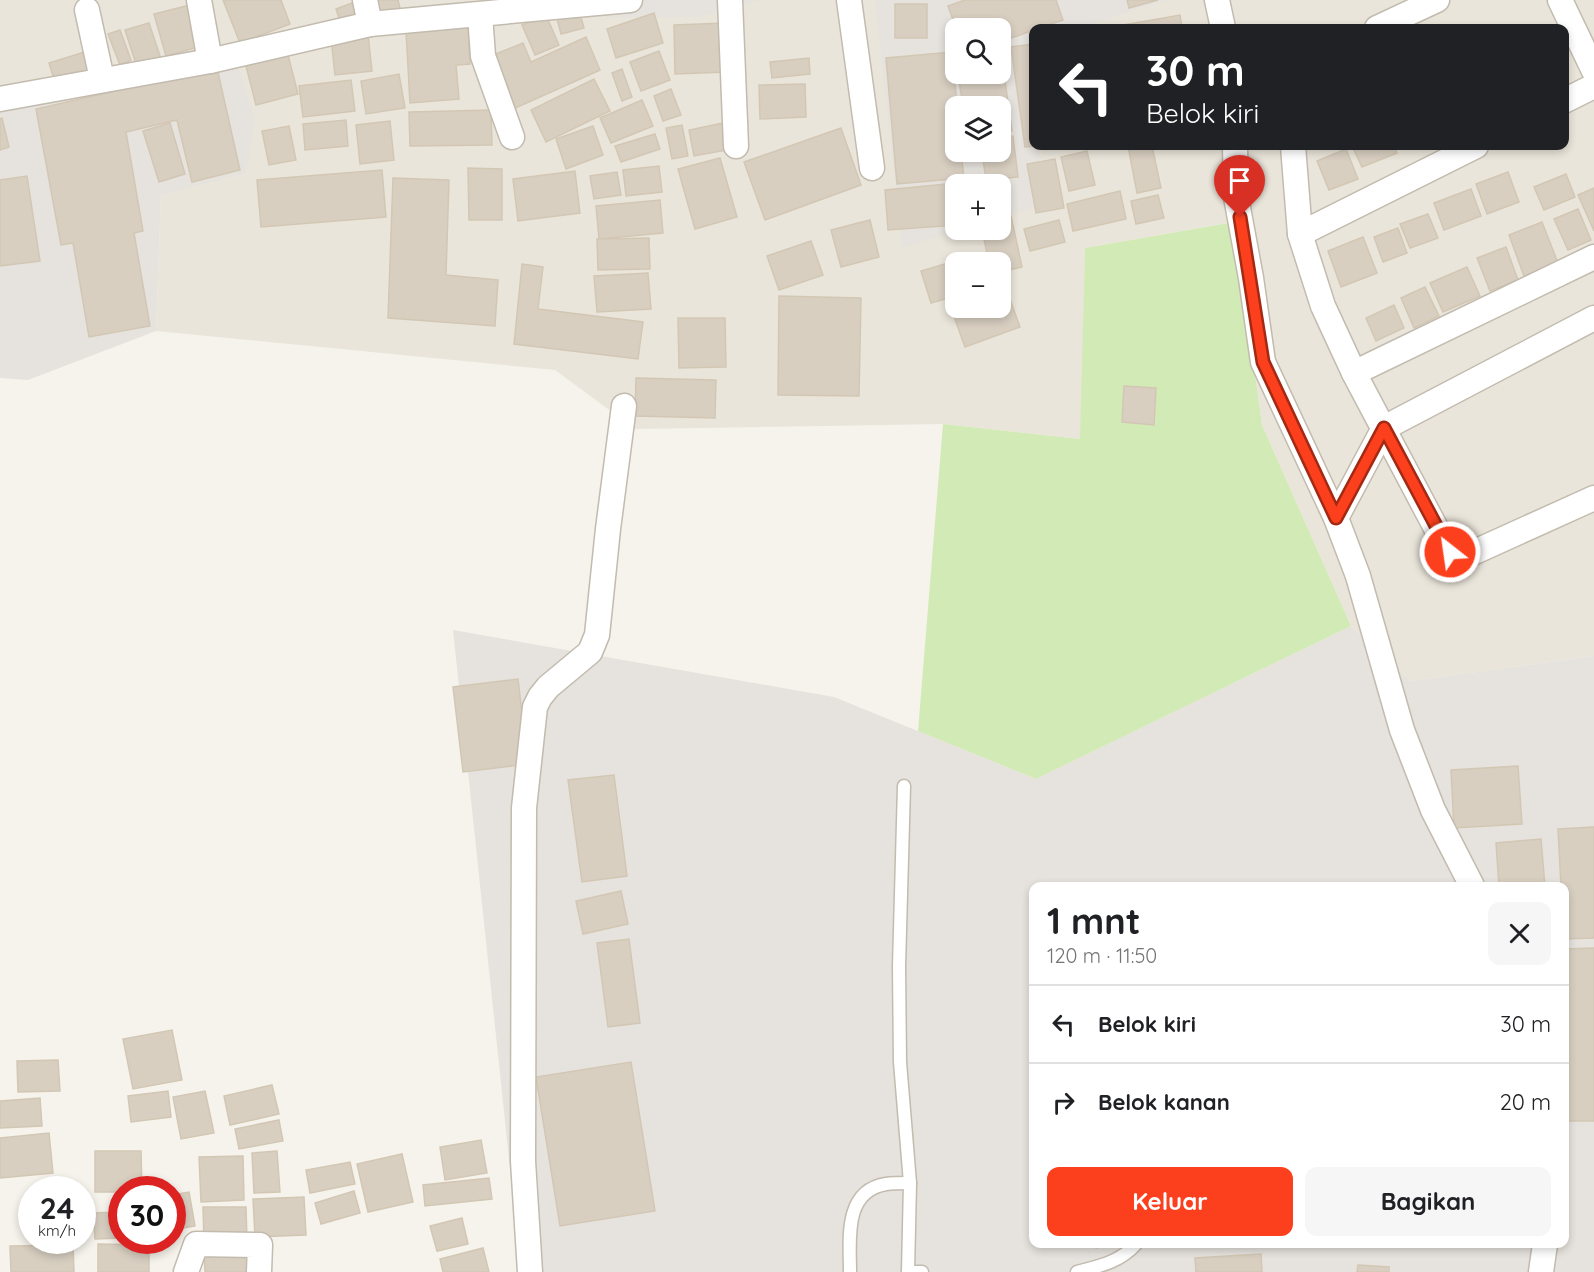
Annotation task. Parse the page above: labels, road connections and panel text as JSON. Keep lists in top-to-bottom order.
{
  "page": {
    "map_buttons": ["+", "−"],
    "turn": ["30 m", "Belok kiri"],
    "heading": ["1 mnt", "120 m · 11:50"],
    "list": [
      {
        "name": "Belok kiri",
        "value": "30 m"
      },
      {
        "name": "Belok kanan",
        "value": "20 m"
      }
    ],
    "buttons": ["Keluar", "Bagikan"],
    "speed": "24 km/h",
    "limit": "30"
  }
}
